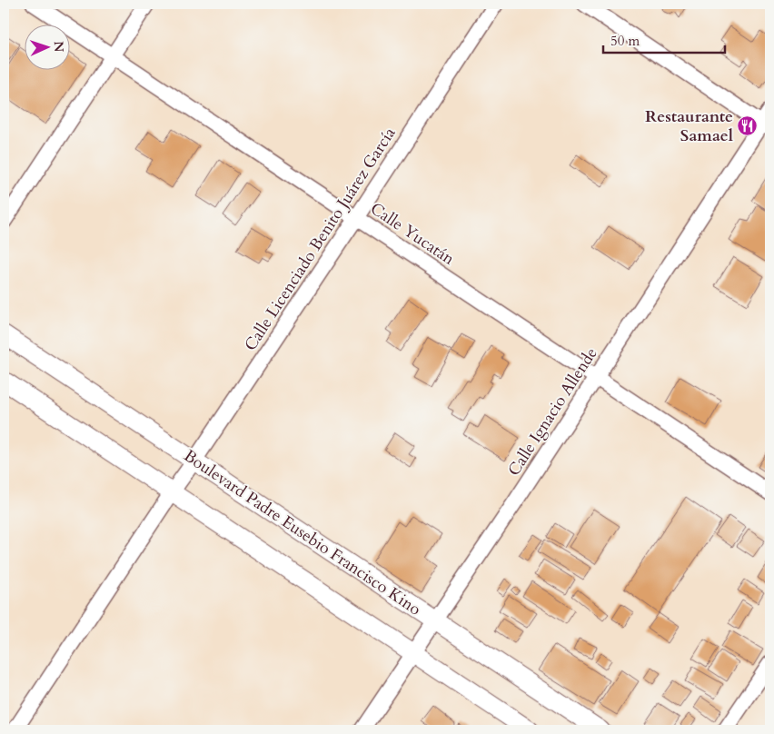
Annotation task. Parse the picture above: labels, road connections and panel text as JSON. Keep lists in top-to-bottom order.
{
  "streets": {
    "street": [
      "Calle Yucatán",
      "Calle Licenciado Benito Juárez García",
      "Calle Ignacio Allende",
      "Boulevard Padre Eusebio Francisco Kino"
    ]
  },
  "crossings": [
    ["Calle Yucatán", "Calle Licenciado Benito Juárez García"],
    ["Calle Yucatán", "Calle Ignacio Allende"],
    ["Calle Licenciado Benito Juárez García", "Boulevard Padre Eusebio Francisco Kino"],
    ["Calle Ignacio Allende", "Boulevard Padre Eusebio Francisco Kino"]
  ],
  "places": {
    "restaurant": ["Restaurante Samael"]
  },
  "scale_bar": "50 m",
  "north": "right"
}
